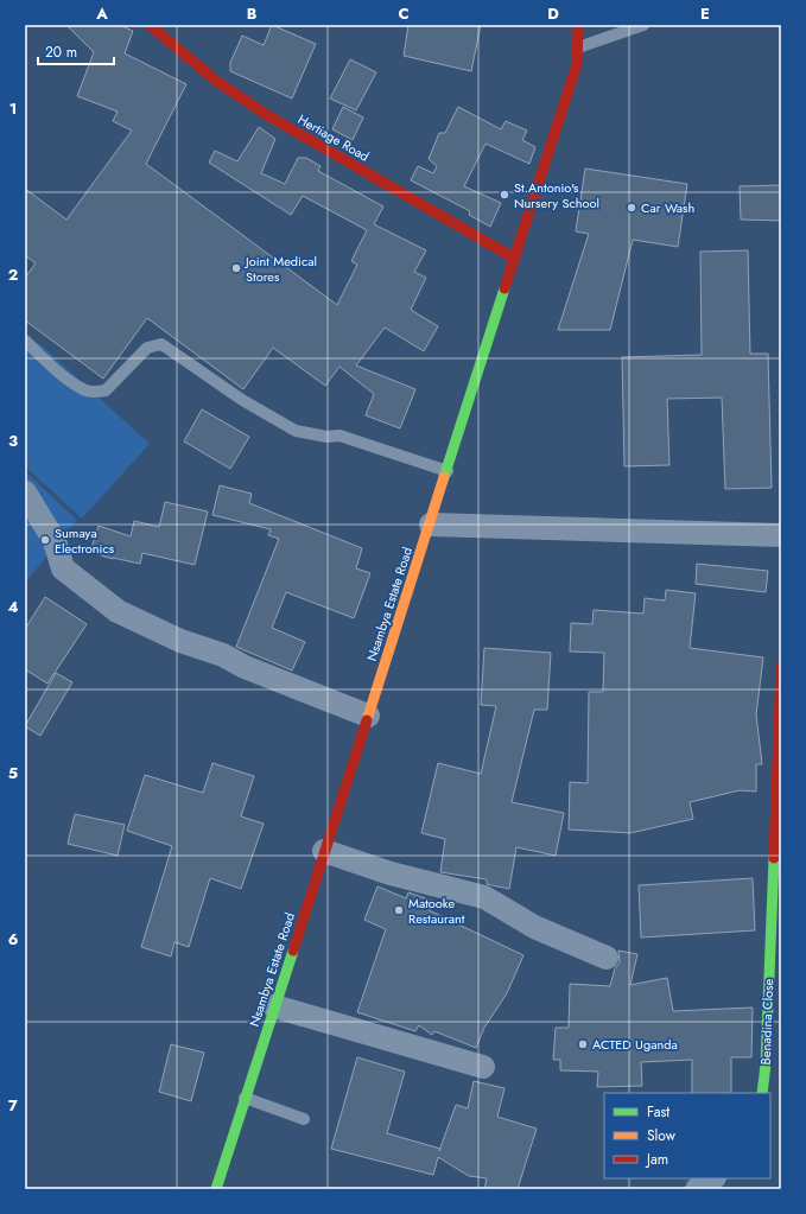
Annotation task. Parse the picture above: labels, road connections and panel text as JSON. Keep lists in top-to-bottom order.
{
  "streets": {
    "street": ["Hertiage Road", "Nsambya Estate Road", "Benadina Close"]
  },
  "crossings": [
    ["Hertiage Road", "Nsambya Estate Road"]
  ],
  "places": [
    "St.Antonio's Nursery School",
    "Car Wash",
    "Joint Medical Stores",
    "Sumaya Electronics",
    "Matooke Restaurant",
    "ACTED Uganda"
  ],
  "legend": ["Fast", "Slow", "Jam"],
  "scale_bar": "20 m",
  "grid": {
    "columns": [
      "A",
      "B",
      "C",
      "D",
      "E"
    ],
    "rows": [
      "1",
      "2",
      "3",
      "4",
      "5",
      "6",
      "7"
    ]
  }
}
